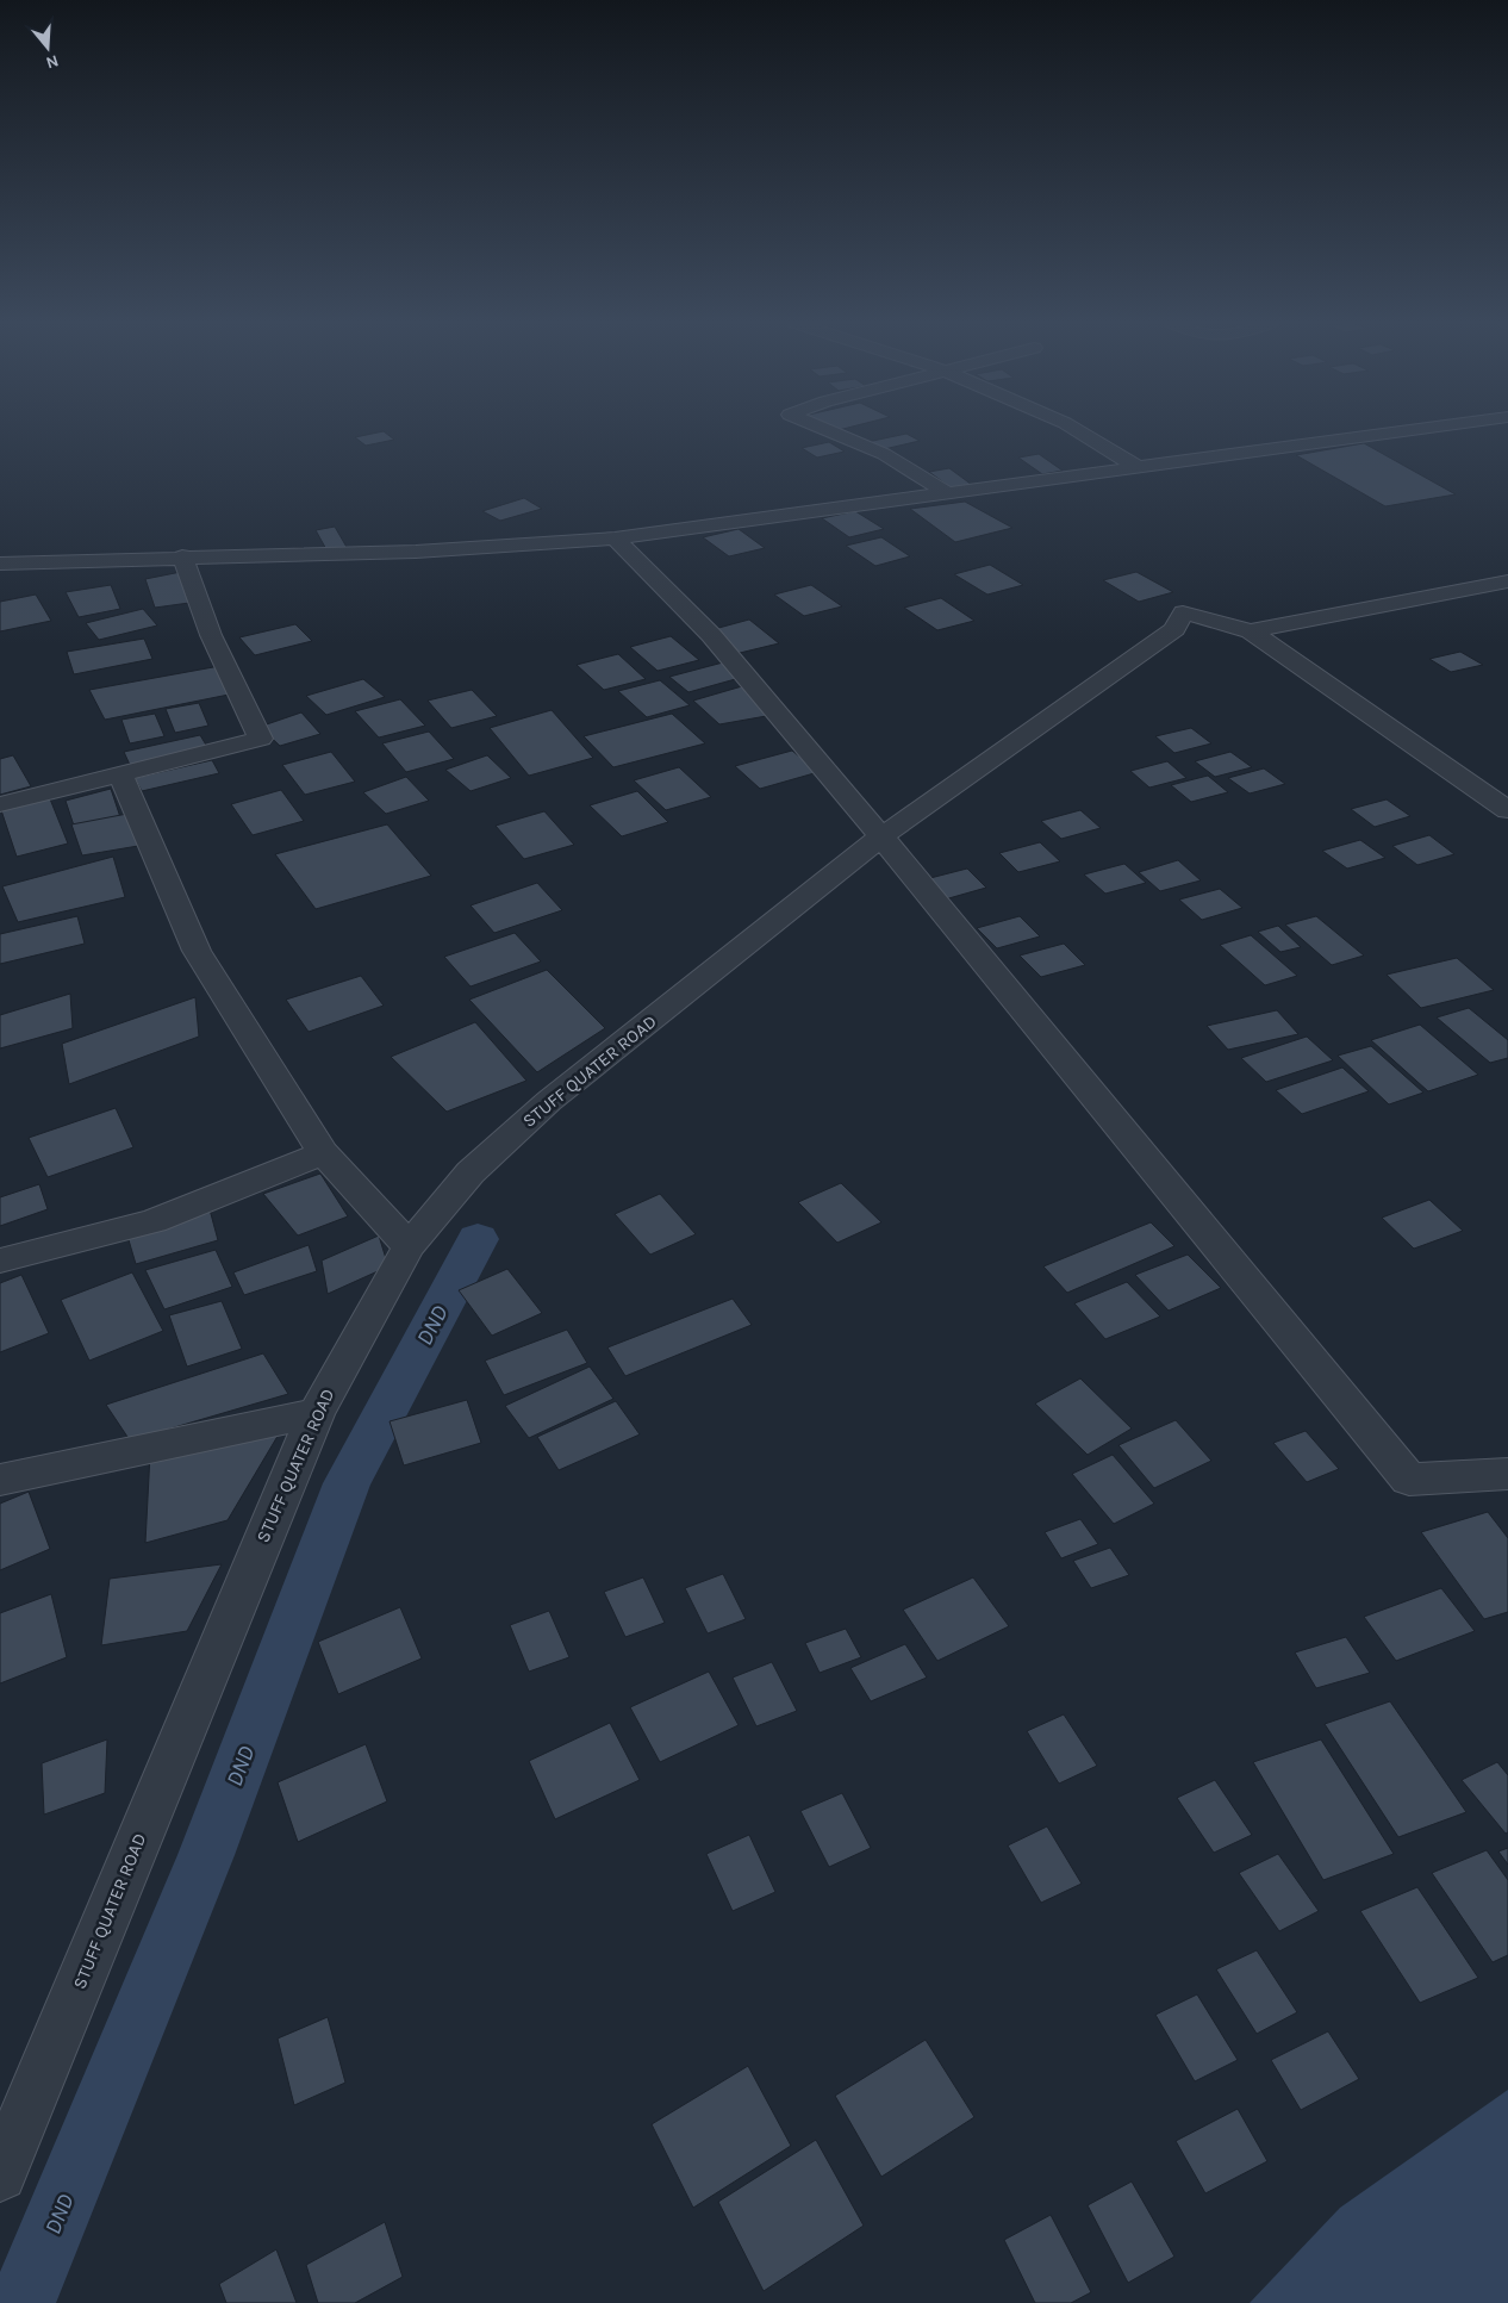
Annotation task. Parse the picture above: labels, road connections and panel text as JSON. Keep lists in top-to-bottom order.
{
  "streets": {
    "street": ["STUFF QUATER ROAD"]
  },
  "water": ["DND"],
  "north": "bottom"
}
